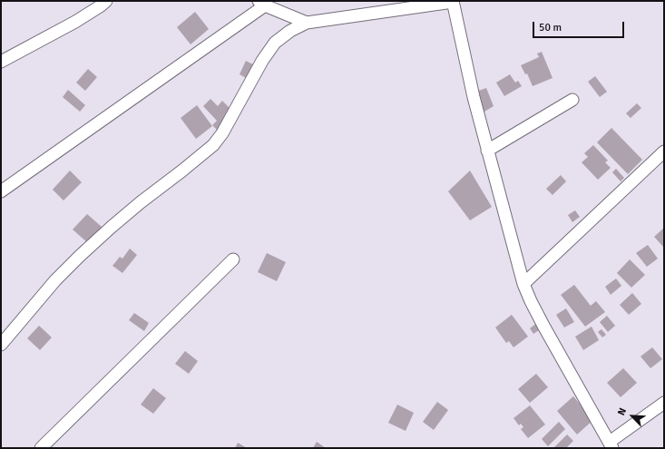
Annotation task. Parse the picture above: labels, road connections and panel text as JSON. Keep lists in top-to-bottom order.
{
  "scale_bar": "50 m",
  "north": "top left"
}
